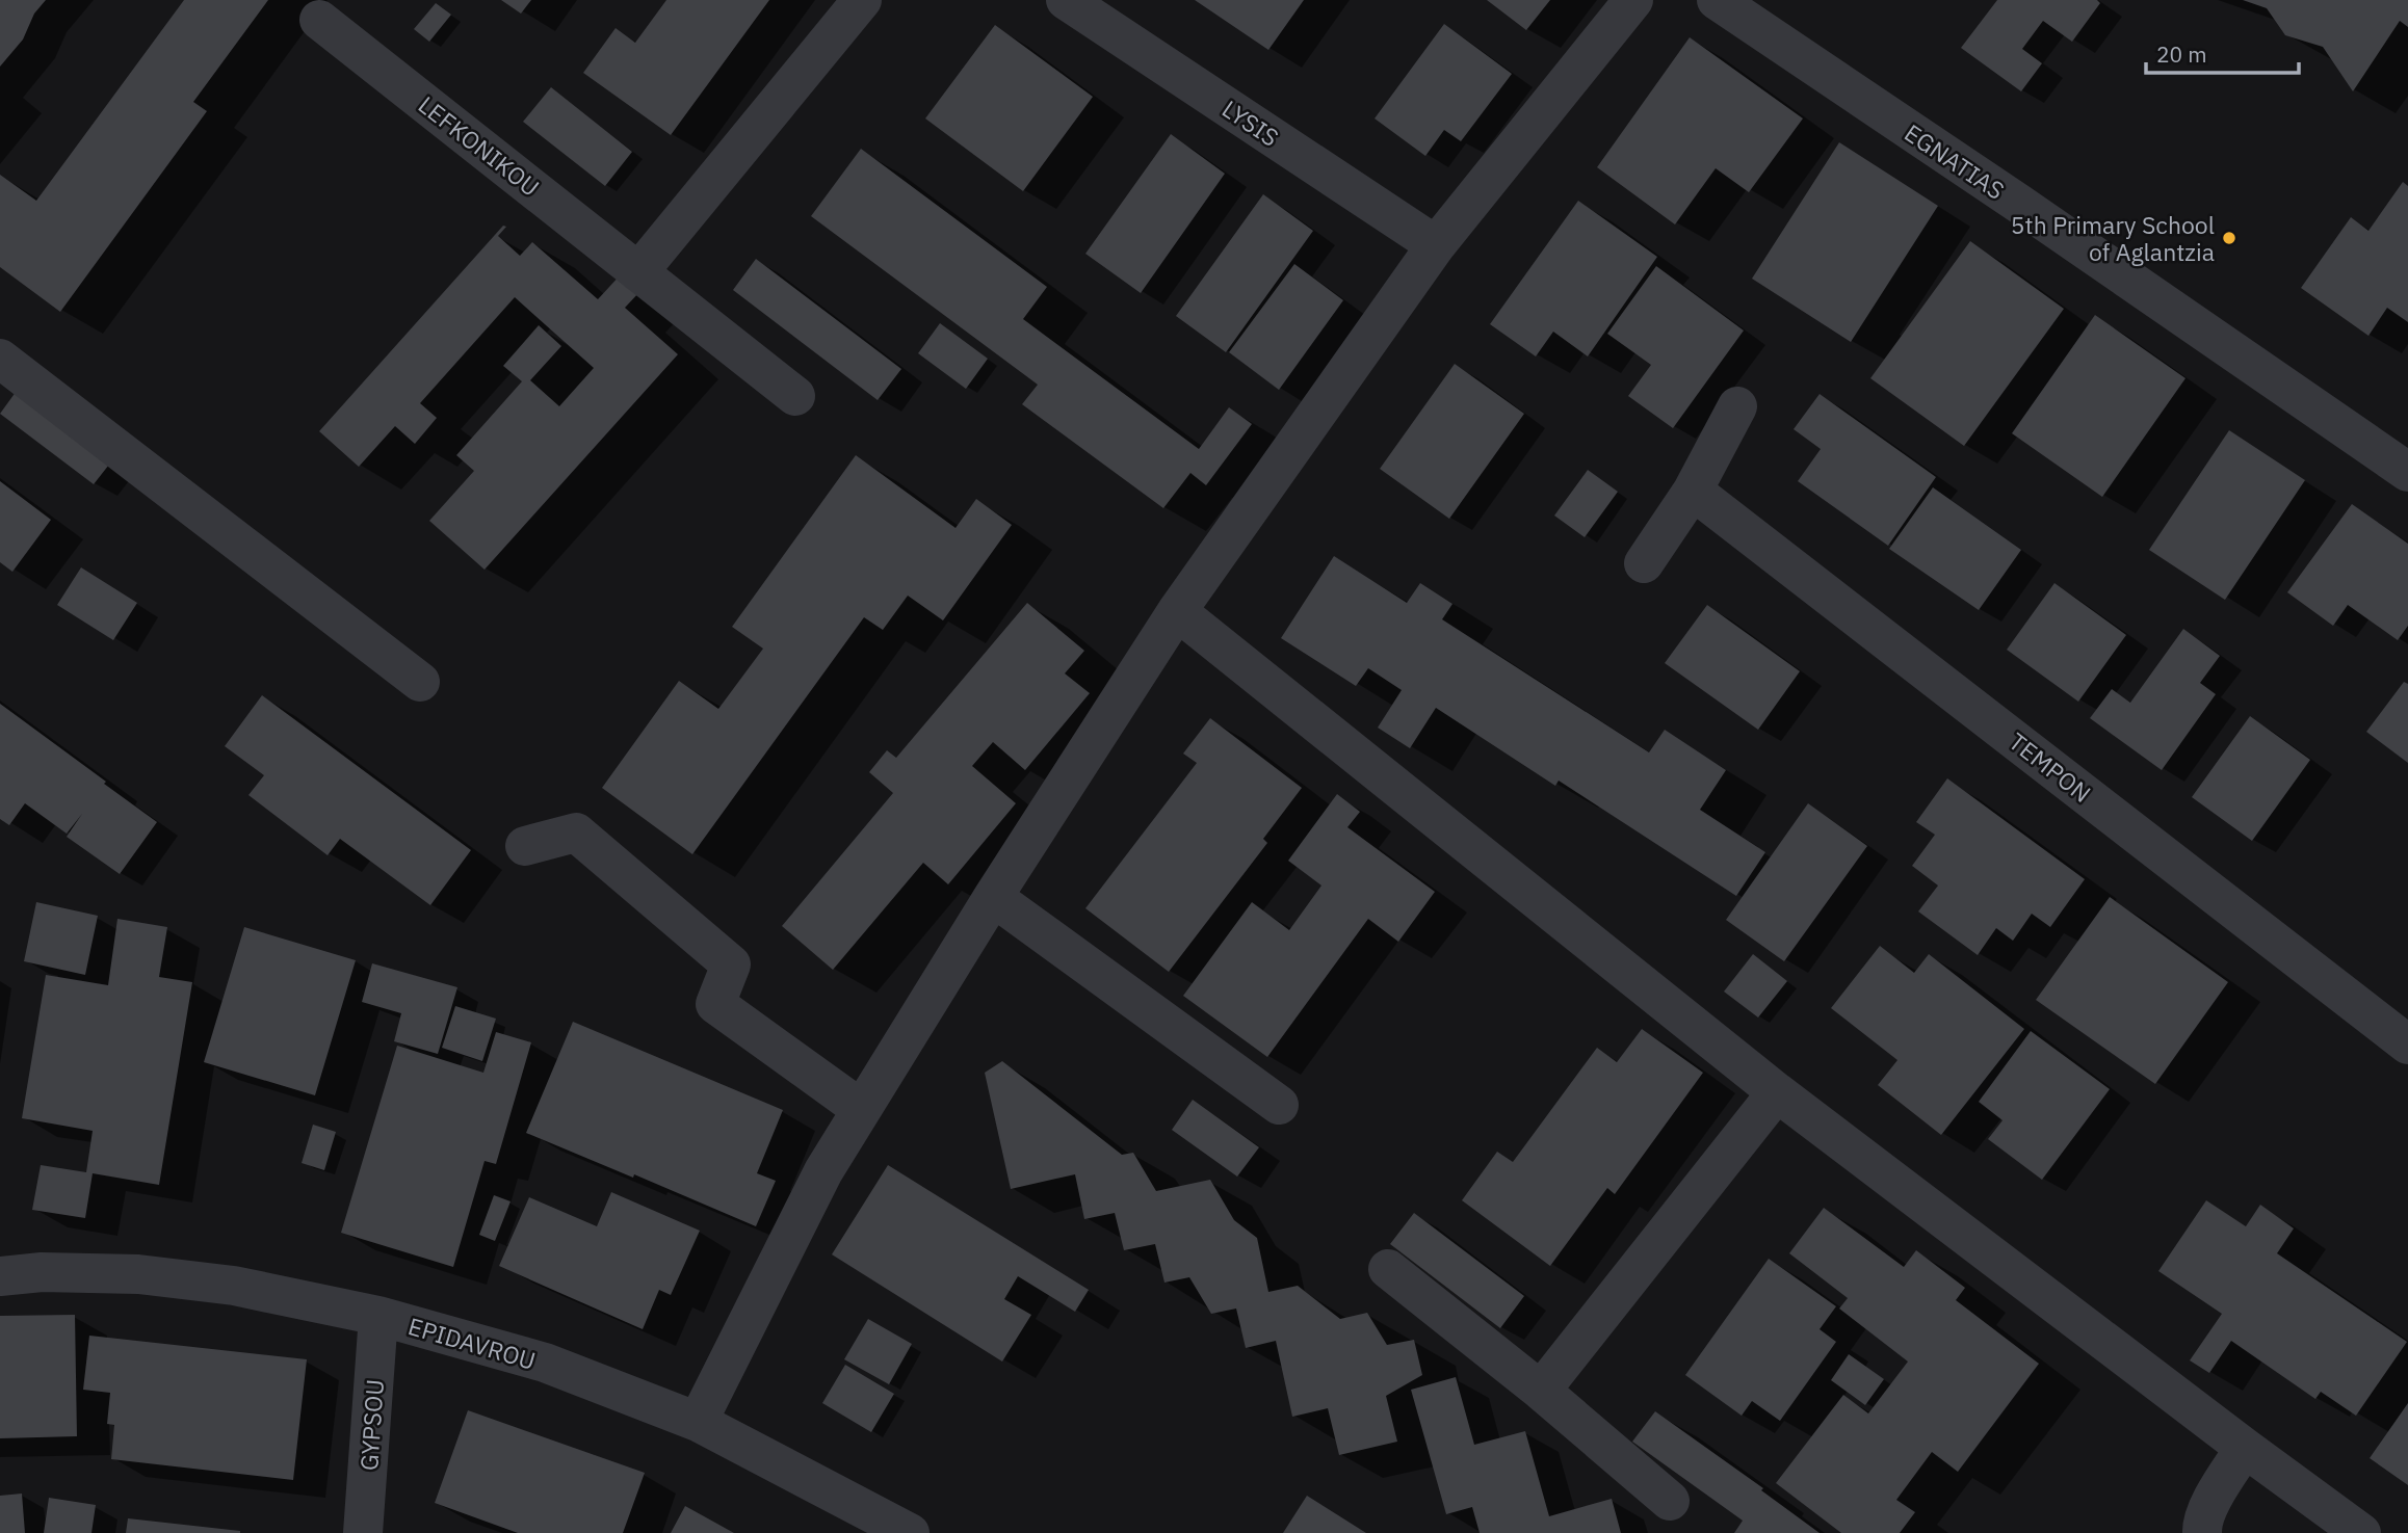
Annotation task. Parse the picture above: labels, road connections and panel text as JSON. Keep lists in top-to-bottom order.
{
  "streets": {
    "street": [
      "LYSIS",
      "LEFKONIKOU",
      "EGNATIAS",
      "TEMPON",
      "EPIDAVROU",
      "GYPSOU"
    ]
  },
  "crossings": [
    ["EPIDAVROU", "GYPSOU"]
  ],
  "places": ["5th Primary School of Aglantzia"],
  "scale_bar": "20 m"
}
